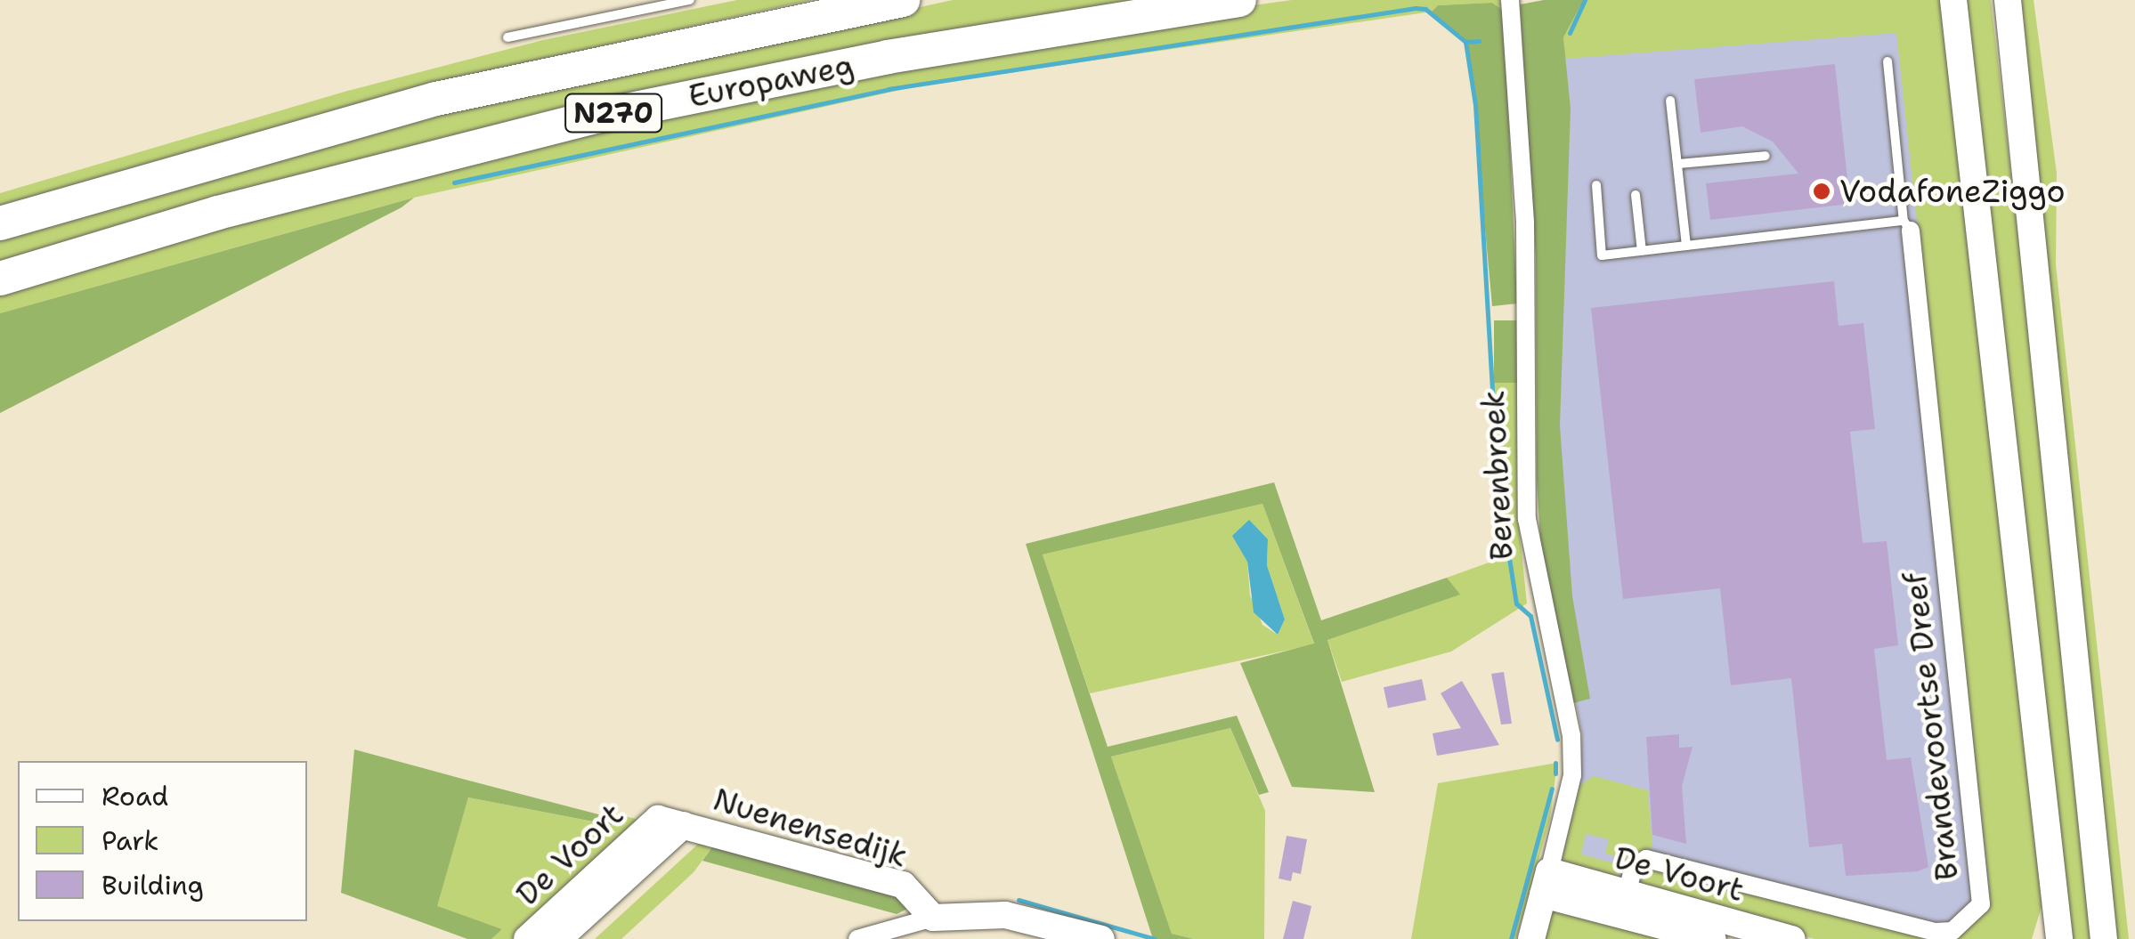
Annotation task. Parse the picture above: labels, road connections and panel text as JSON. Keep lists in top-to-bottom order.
{
  "streets": {
    "highway": ["Europaweg", "N270"],
    "main road": ["Berenbroek", "Nuenensedijk", "De Voort"],
    "street": ["Brandevoortse Dreef"]
  },
  "crossings": [
    ["Berenbroek", "De Voort"],
    ["Brandevoortse Dreef", "De Voort"],
    ["Nuenensedijk", "De Voort"]
  ],
  "places": ["VodafoneZiggo"],
  "legend": ["Road", "Park", "Building"]
}
